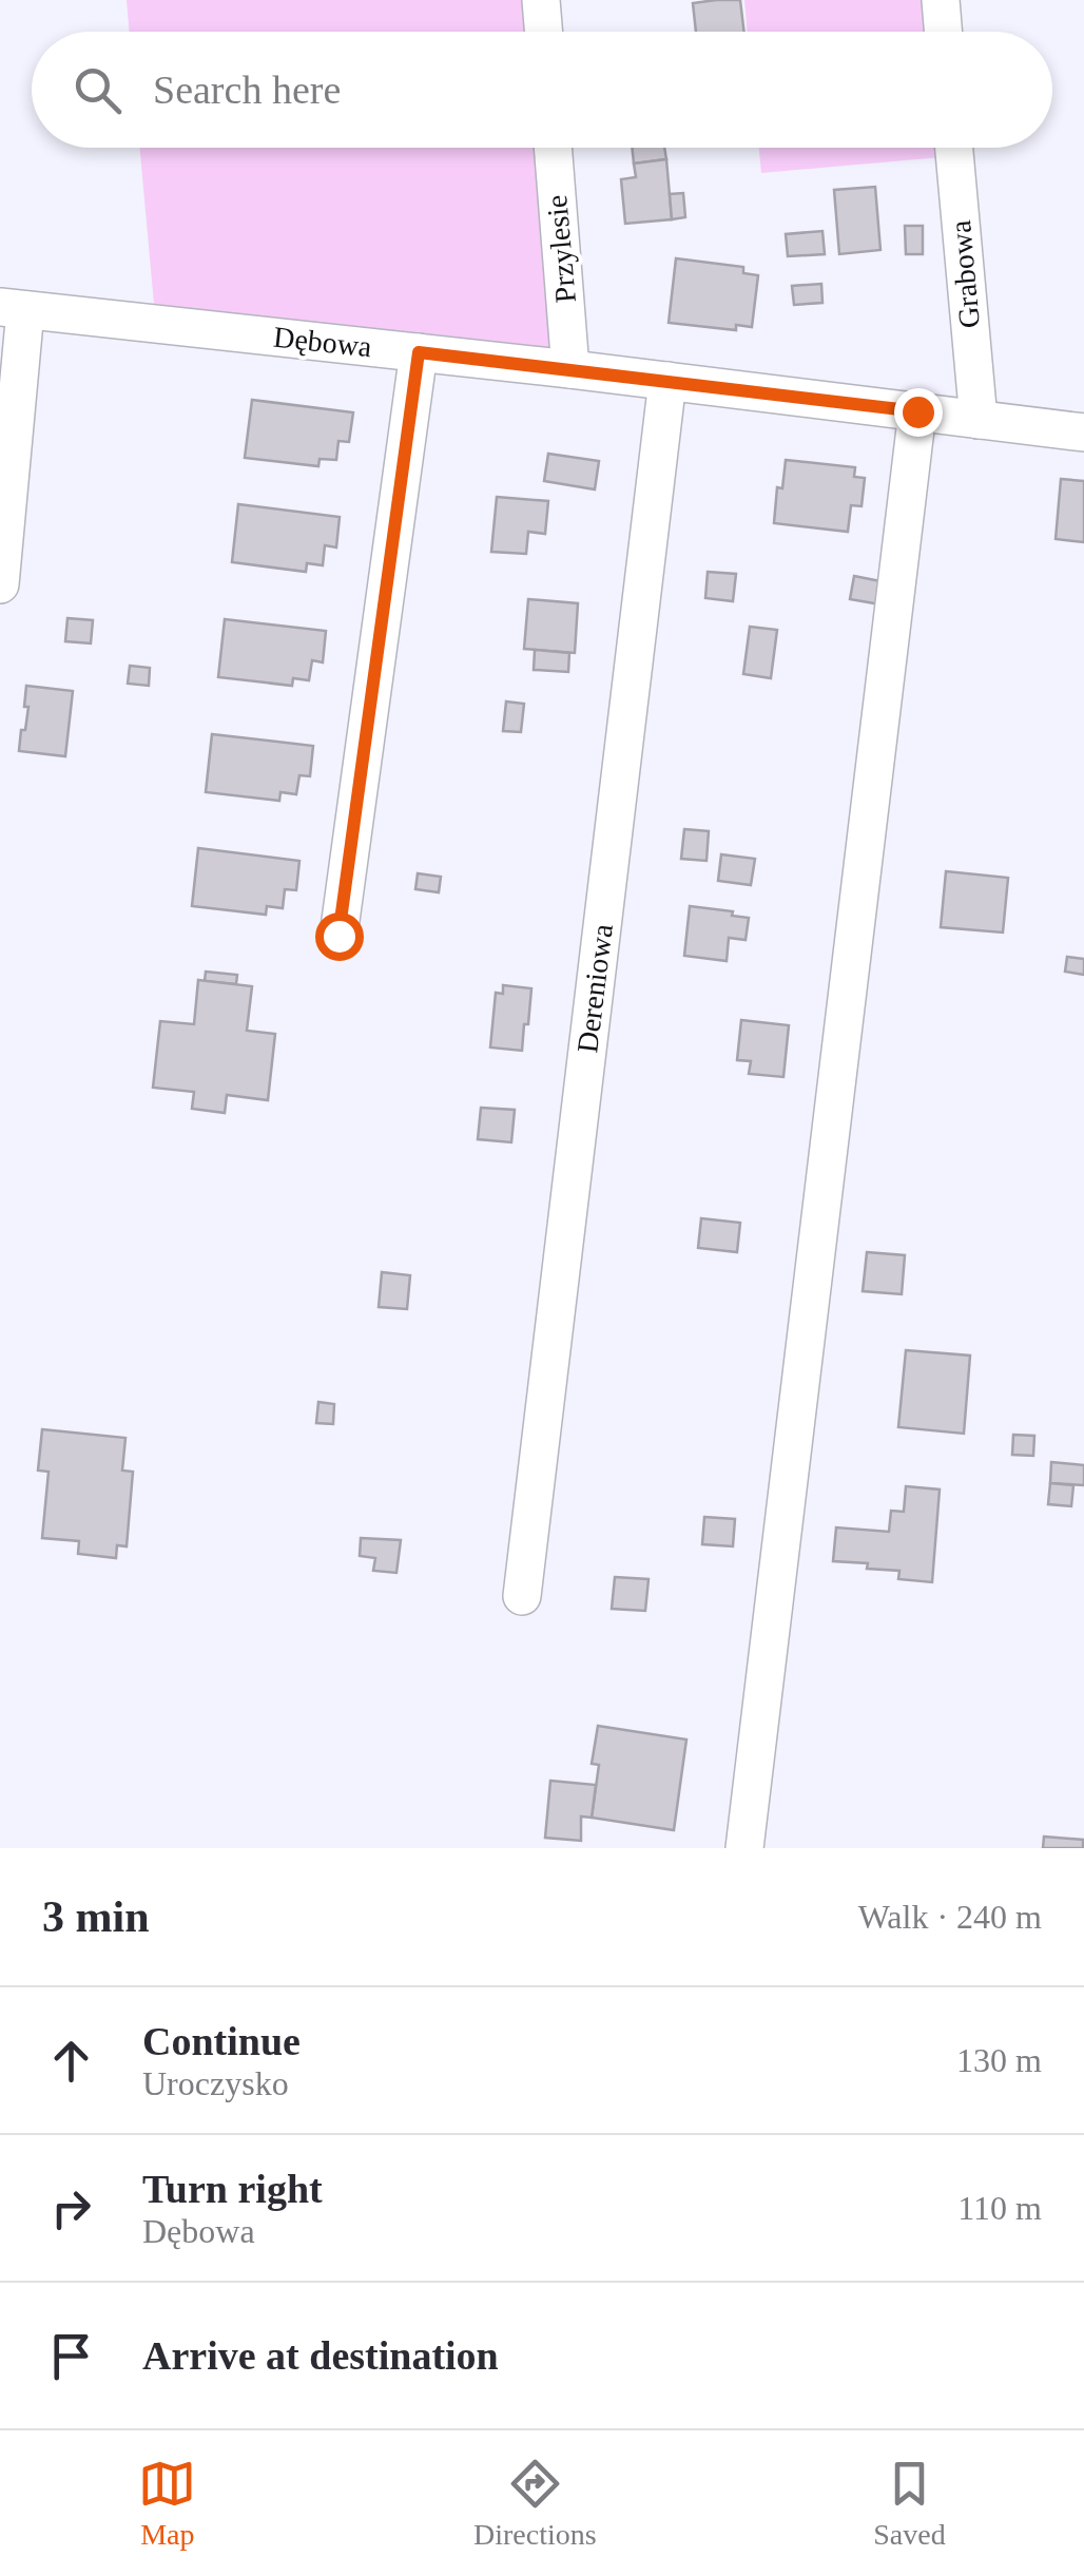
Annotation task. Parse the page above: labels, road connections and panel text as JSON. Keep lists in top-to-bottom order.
{
  "streets": {
    "street": [
      "Przylesie",
      "Grabowa",
      "Dębowa",
      "Dereniowa"
    ]
  },
  "crossings": [
    ["Przylesie", "Dębowa"],
    ["Grabowa", "Dębowa"],
    ["Dębowa", "Dereniowa"]
  ],
  "page": {
    "search": "Search here",
    "heading": ["3 min", "Walk · 240 m"],
    "list": [
      ["Continue", "Uroczysko", "130 m"],
      ["Turn right", "Dębowa", "110 m"],
      "Arrive at destination"
    ],
    "nav": ["Map", "Directions", "Saved"]
  }
}
